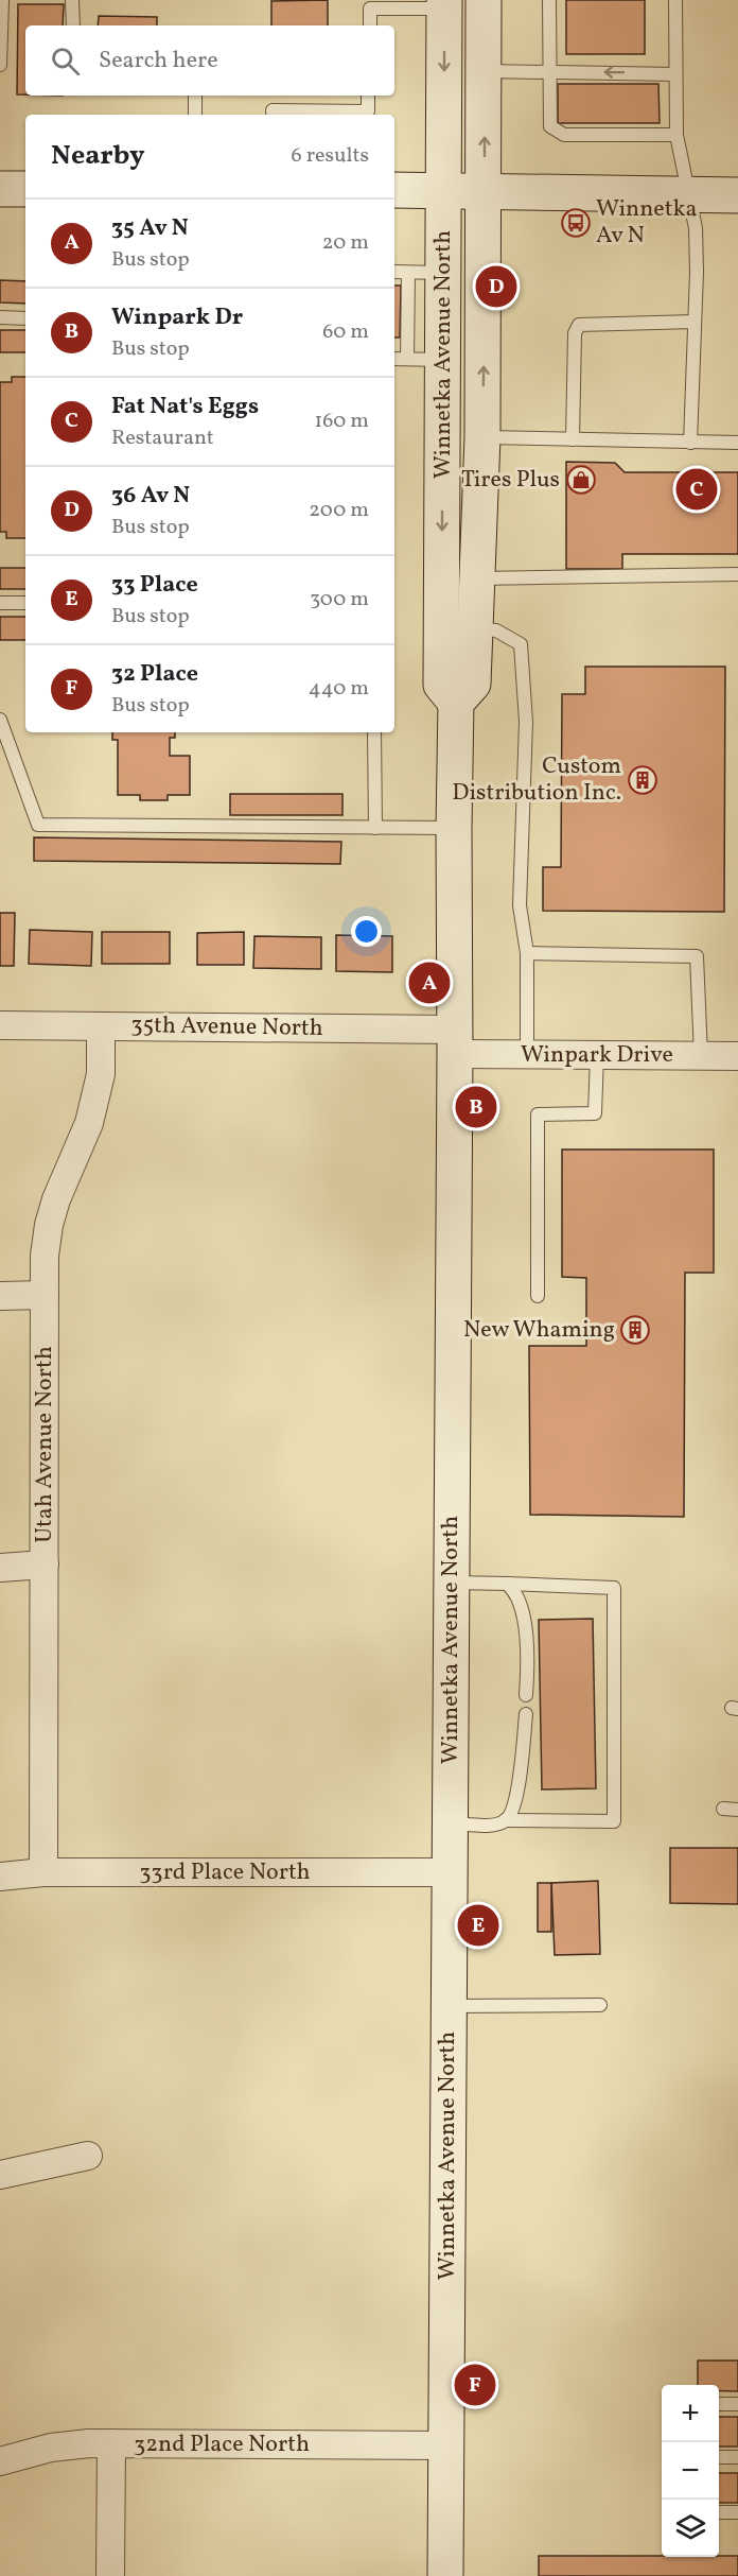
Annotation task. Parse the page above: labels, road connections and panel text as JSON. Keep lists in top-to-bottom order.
{
  "streets": {
    "main road": ["Winnetka Avenue North"],
    "street": [
      "35th Avenue North",
      "Winpark Drive",
      "Utah Avenue North",
      "33rd Place North",
      "32nd Place North"
    ]
  },
  "crossings": [
    ["Winnetka Avenue North", "35th Avenue North"],
    ["Winnetka Avenue North", "Winpark Drive"],
    ["Winnetka Avenue North", "33rd Place North"],
    ["Winnetka Avenue North", "32nd Place North"],
    ["35th Avenue North", "Winpark Drive"],
    ["35th Avenue North", "Utah Avenue North"],
    ["Utah Avenue North", "33rd Place North"]
  ],
  "places": {
    "bus stop": ["Winnetka Av N"],
    "shop": ["Tires Plus"],
    "building": ["Custom Distribution Inc.", "New Whaming"]
  },
  "page": {
    "search": "Search here",
    "heading": ["Nearby", "6 results"],
    "list": [
      {
        "mark": "A",
        "name": "35 Av N",
        "note": "Bus stop",
        "value": "20 m"
      },
      {
        "mark": "B",
        "name": "Winpark Dr",
        "note": "Bus stop",
        "value": "60 m"
      },
      {
        "mark": "C",
        "name": "Fat Nat's Eggs",
        "note": "Restaurant",
        "value": "160 m"
      },
      {
        "mark": "D",
        "name": "36 Av N",
        "note": "Bus stop",
        "value": "200 m"
      },
      {
        "mark": "E",
        "name": "33 Place",
        "note": "Bus stop",
        "value": "300 m"
      },
      {
        "mark": "F",
        "name": "32 Place",
        "note": "Bus stop",
        "value": "440 m"
      }
    ],
    "pins": [
      "D",
      "C",
      "A",
      "B",
      "E",
      "F"
    ],
    "map_buttons": ["+", "−"]
  }
}
